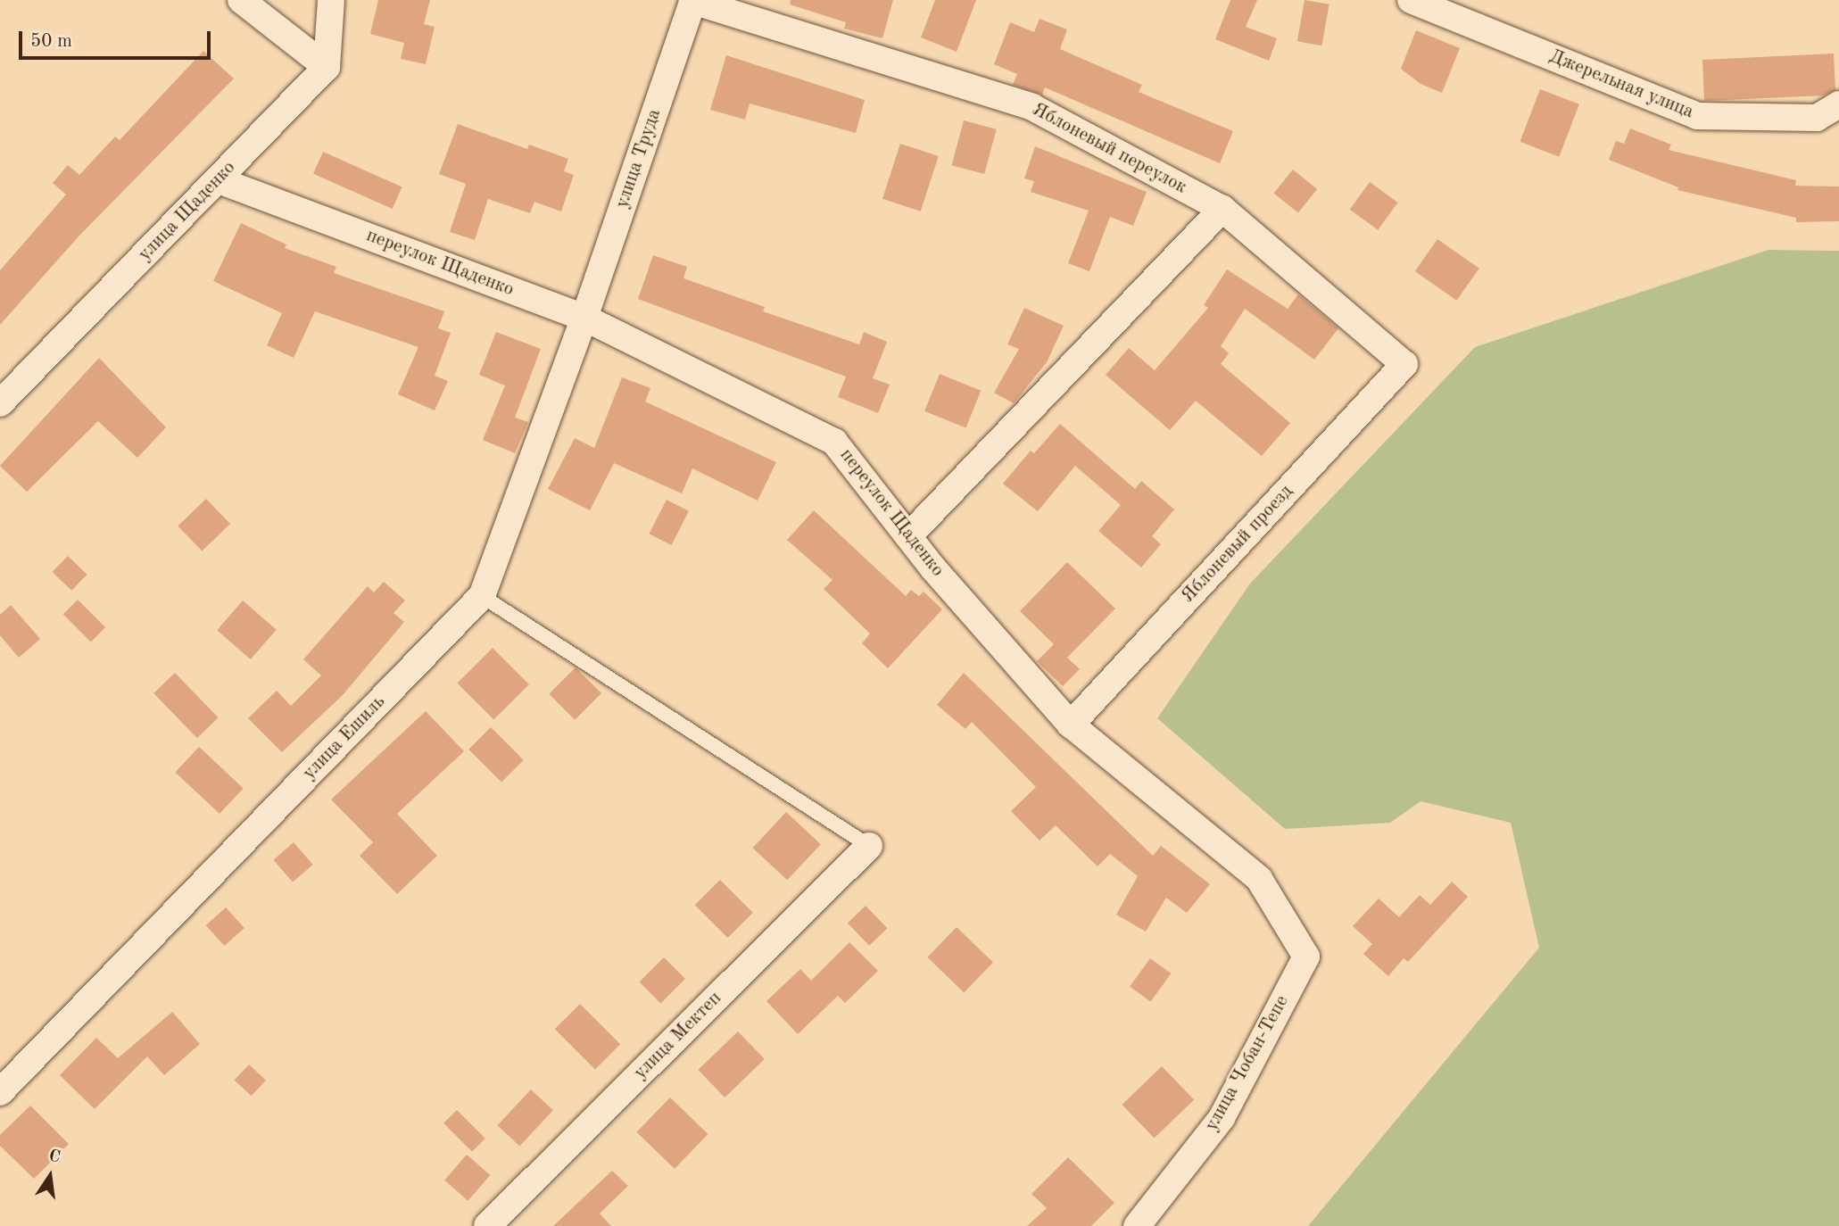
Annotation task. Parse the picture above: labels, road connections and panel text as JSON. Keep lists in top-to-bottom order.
{
  "streets": {
    "street": [
      "Джерельная улица",
      "Яблоневый переулок",
      "улица Труда",
      "улица Щаденко",
      "переулок Щаденко",
      "Яблоневый проезд",
      "улица Ешиль",
      "улица Мектеп",
      "улица Чобан-Тепе"
    ]
  },
  "crossings": [
    ["Яблоневый переулок", "улица Труда"],
    ["Яблоневый переулок", "Яблоневый проезд"],
    ["улица Труда", "переулок Щаденко"],
    ["улица Труда", "улица Ешиль"],
    ["улица Щаденко", "переулок Щаденко"],
    ["переулок Щаденко", "Яблоневый проезд"],
    ["переулок Щаденко", "улица Ешиль"],
    ["переулок Щаденко", "улица Чобан-Тепе"]
  ],
  "scale_bar": "50 m",
  "north": "top"
}
